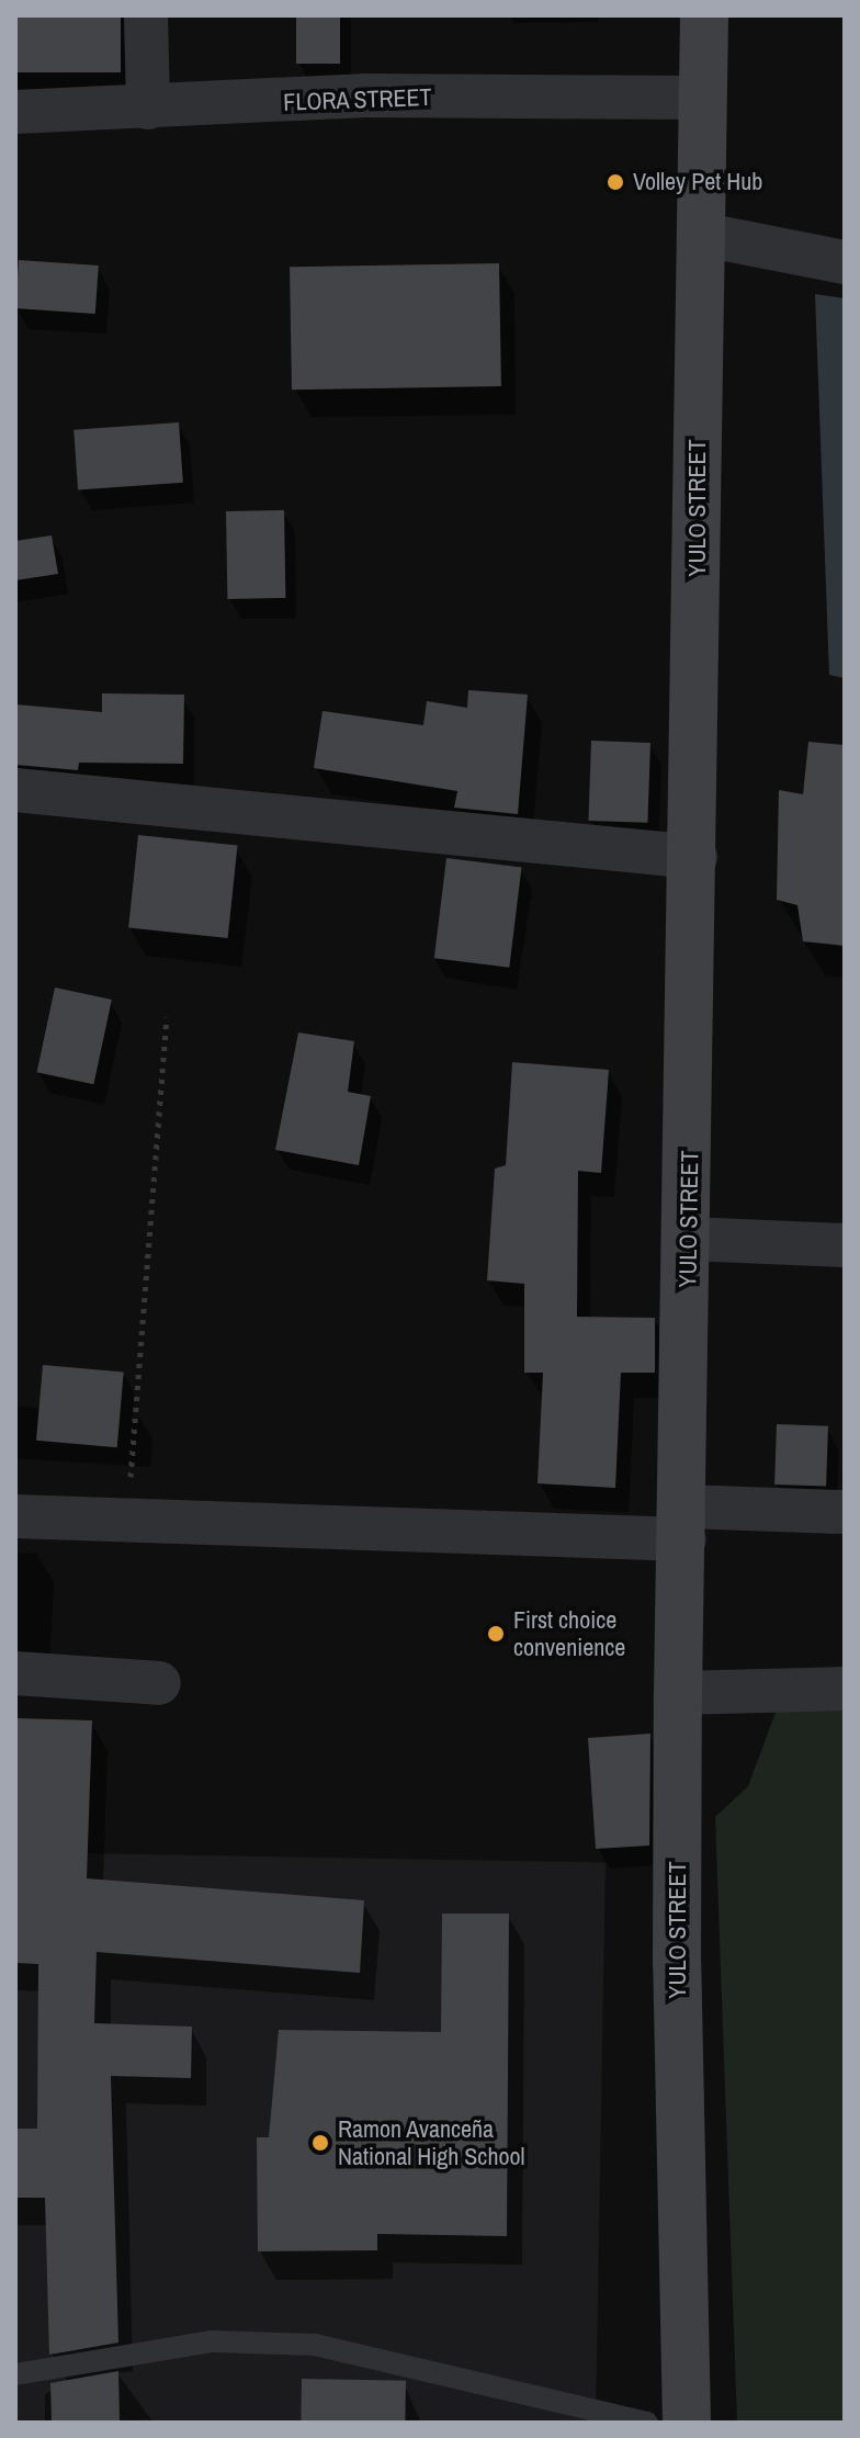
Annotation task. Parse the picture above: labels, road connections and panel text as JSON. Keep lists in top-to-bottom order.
{
  "streets": {
    "main road": ["YULO STREET"],
    "street": ["FLORA STREET"]
  },
  "crossings": [
    ["FLORA STREET", "YULO STREET"]
  ],
  "places": ["Volley Pet Hub", "First choice convenience", "Ramon Avanceña National High School"]
}
